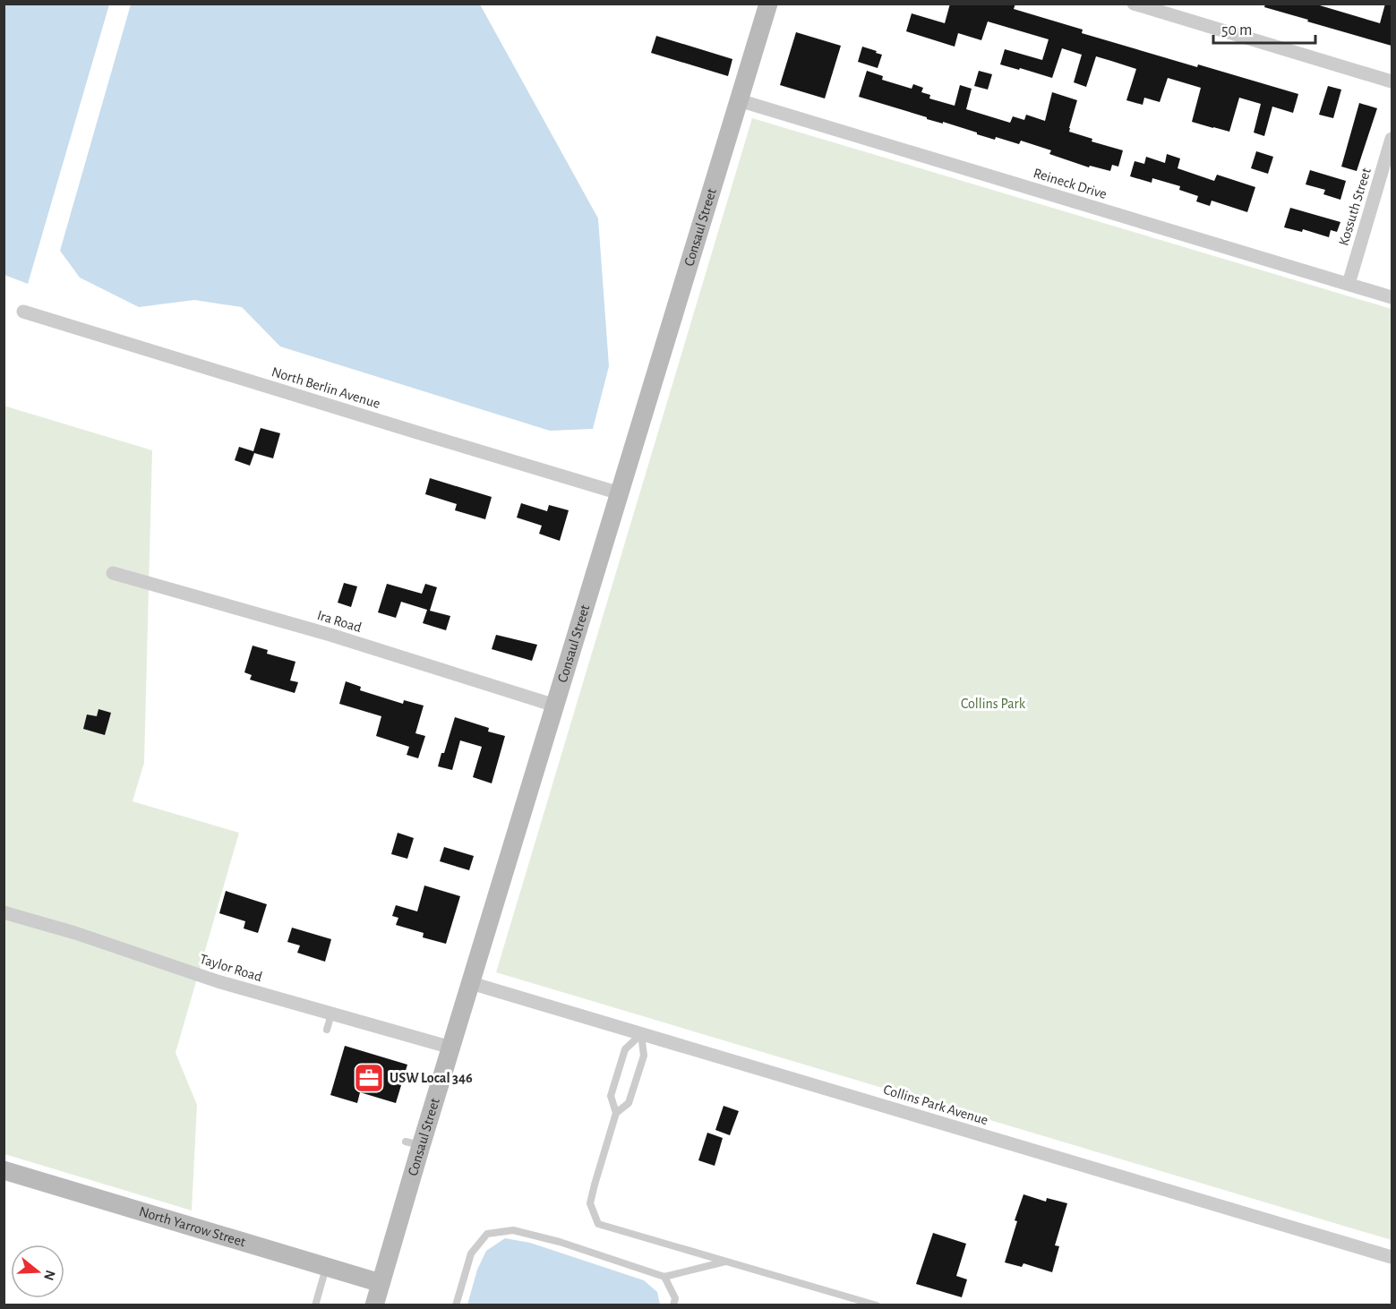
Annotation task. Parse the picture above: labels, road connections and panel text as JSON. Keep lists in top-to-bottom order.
{
  "streets": {
    "street": [
      "Reineck Drive",
      "Kossuth Street",
      "Consaul Street",
      "North Berlin Avenue",
      "Ira Road",
      "Taylor Road",
      "Collins Park Avenue",
      "North Yarrow Street"
    ]
  },
  "crossings": [
    ["Reineck Drive", "Kossuth Street"],
    ["Reineck Drive", "Consaul Street"],
    ["Consaul Street", "North Berlin Avenue"],
    ["Consaul Street", "Ira Road"],
    ["Consaul Street", "Taylor Road"],
    ["Consaul Street", "Collins Park Avenue"],
    ["Consaul Street", "North Yarrow Street"]
  ],
  "parks": ["Collins Park"],
  "places": {
    "office": ["USW Local 346"]
  },
  "scale_bar": "50 m",
  "north": "right"
}
